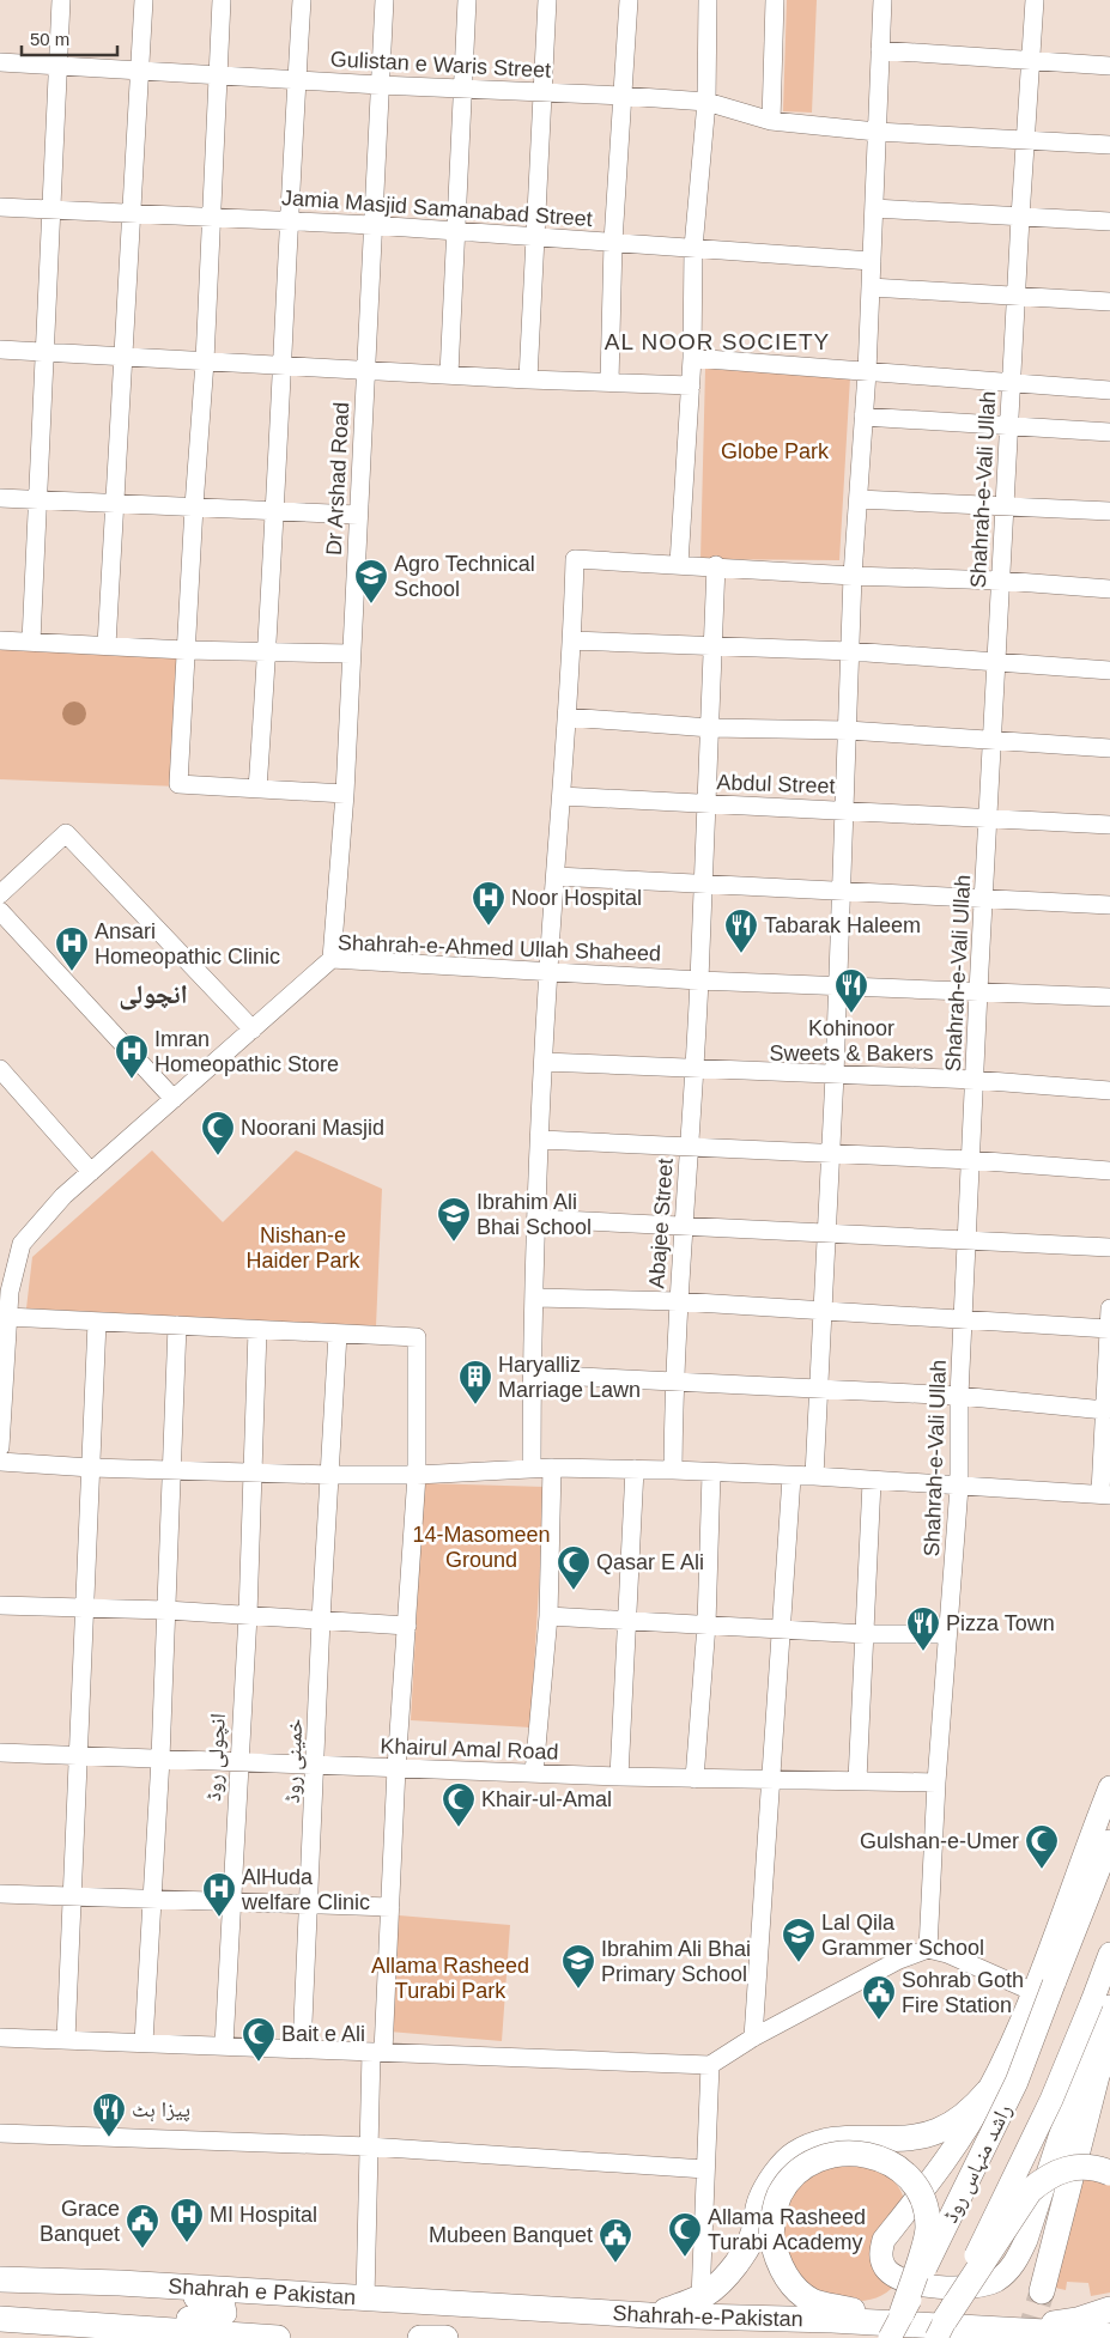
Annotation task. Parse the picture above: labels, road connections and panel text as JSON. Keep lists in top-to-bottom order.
{
  "streets": {
    "highway": ["Shahrah e Pakistan", "Shahrah-e-Pakistan"],
    "main road": ["راشد منہاس روڈ"],
    "street": [
      "Gulistan e Waris Street",
      "Jamia Masjid Samanabad Street",
      "Dr Arshad Road",
      "Shahrah-e-Vali Ullah",
      "Abdul Street",
      "Shahrah-e-Ahmed Ullah Shaheed",
      "Abajee Street",
      "Khairul Amal Road",
      "انچولی روڈ",
      "خمینی روڈ"
    ]
  },
  "crossings": [
    ["Gulistan e Waris Street", "Dr Arshad Road"],
    ["Gulistan e Waris Street", "Shahrah-e-Vali Ullah"],
    ["Jamia Masjid Samanabad Street", "Dr Arshad Road"],
    ["Dr Arshad Road", "Shahrah-e-Ahmed Ullah Shaheed"],
    ["Shahrah-e-Vali Ullah", "Abdul Street"],
    ["Shahrah-e-Vali Ullah", "Shahrah-e-Ahmed Ullah Shaheed"],
    ["Shahrah-e-Vali Ullah", "Khairul Amal Road"],
    ["Abdul Street", "Abajee Street"],
    ["Shahrah-e-Ahmed Ullah Shaheed", "Abajee Street"],
    ["Khairul Amal Road", "انچولی روڈ"],
    ["Khairul Amal Road", "خمینی روڈ"],
    ["راشد منہاس روڈ", "Shahrah-e-Pakistan"],
    ["Shahrah e Pakistan", "Shahrah-e-Pakistan"]
  ],
  "districts": ["AL NOOR SOCIETY", "انچولی"],
  "parks": [
    "Globe Park",
    "Nishan-e Haider Park",
    "14-Masomeen Ground",
    "Allama Rasheed Turabi Park"
  ],
  "places": {
    "school or university": [
      "Agro Technical School",
      "Ibrahim Ali Bhai School",
      "Lal Qila Grammer School",
      "Ibrahim Ali Bhai Primary School"
    ],
    "hospital": [
      "Noor Hospital",
      "Ansari Homeopathic Clinic",
      "Imran Homeopathic Store",
      "AlHuda welfare Clinic",
      "MI Hospital"
    ],
    "restaurant": [
      "Tabarak Haleem",
      "Kohinoor Sweets & Bakers",
      "Pizza Town",
      "پیزا ہٹ"
    ],
    "mosque": [
      "Noorani Masjid",
      "Qasar E Ali",
      "Khair-ul-Amal",
      "Gulshan-e-Umer",
      "Bait e Ali",
      "Allama Rasheed Turabi Academy"
    ],
    "building": ["Haryalliz Marriage Lawn"],
    "public building": ["Sohrab Goth Fire Station", "Grace Banquet", "Mubeen Banquet"]
  },
  "scale_bar": "50 m"
}
